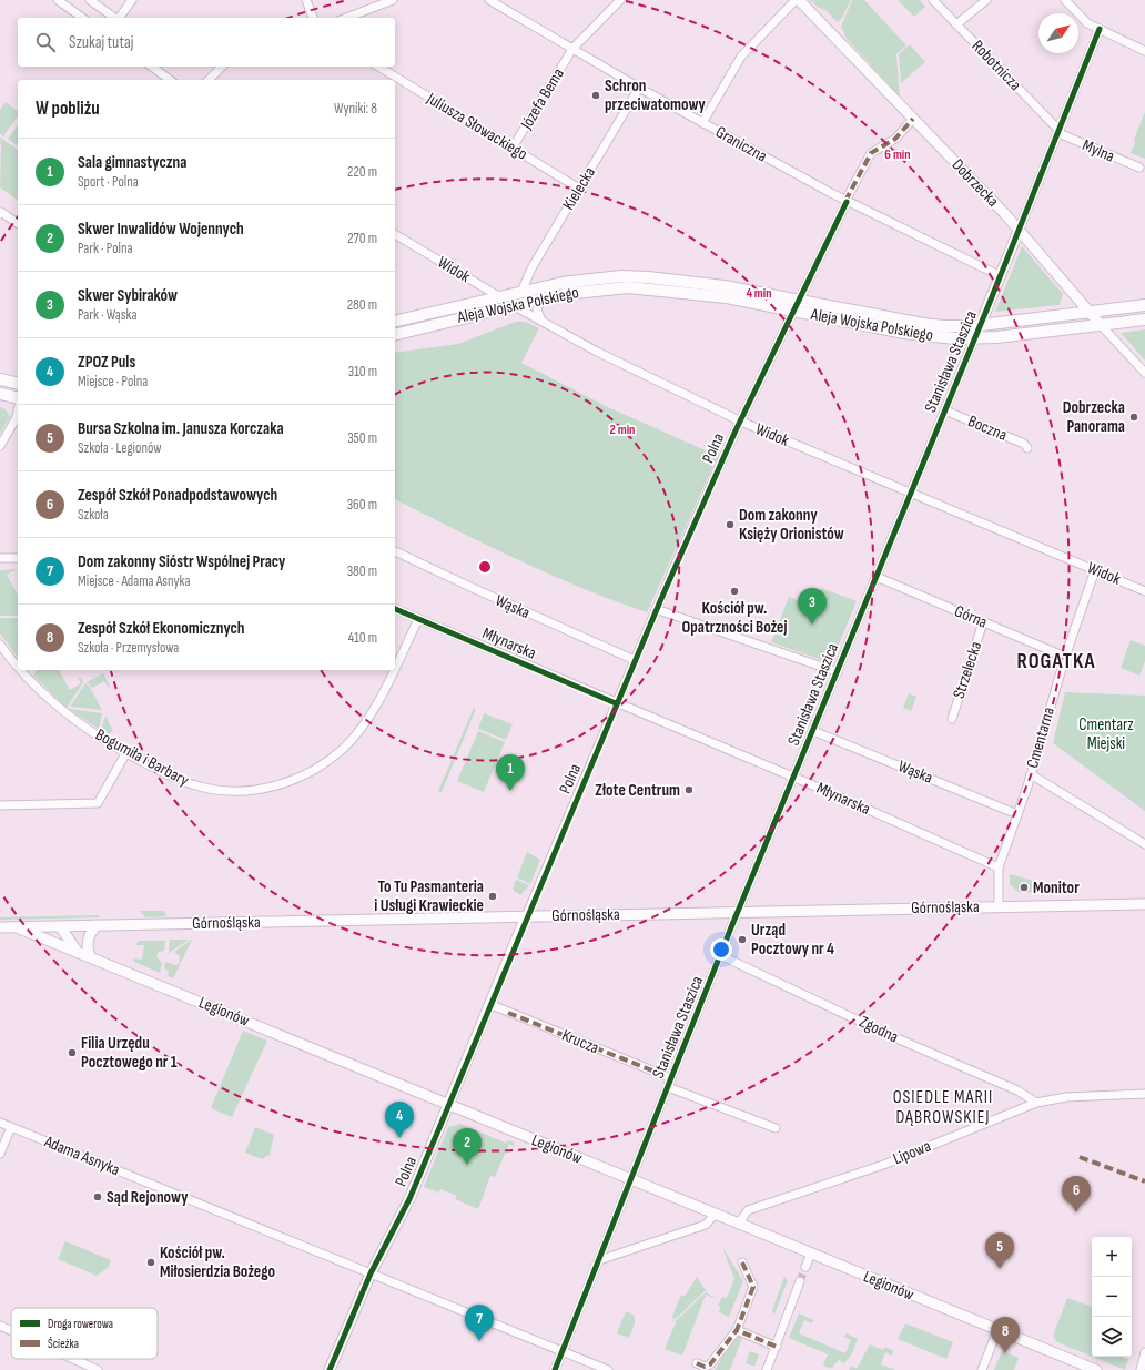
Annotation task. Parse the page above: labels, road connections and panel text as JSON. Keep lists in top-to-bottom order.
{
  "streets": {
    "main road": ["Aleja Wojska Polskiego"],
    "street": [
      "Robotnicza",
      "Józefa Bema",
      "Juliusza Słowackiego",
      "Graniczna",
      "Mylna",
      "Dobrzecka",
      "Kielecka",
      "Widok",
      "Stanisława Staszica",
      "Boczna",
      "Polna",
      "Wąska",
      "Górna",
      "Młynarska",
      "Strzelecka",
      "Cmentarna",
      "Bogumiła i Barbary",
      "Górnośląska",
      "Legionów",
      "Zgodna",
      "Krucza",
      "Lipowa",
      "Adama Asnyka"
    ]
  },
  "crossings": [
    ["Robotnicza", "Mylna"],
    ["Robotnicza", "Stanisława Staszica"],
    ["Józefa Bema", "Juliusza Słowackiego"],
    ["Józefa Bema", "Graniczna"],
    ["Juliusza Słowackiego", "Kielecka"],
    ["Graniczna", "Kielecka"],
    ["Graniczna", "Stanisława Staszica"],
    ["Graniczna", "Polna"],
    ["Mylna", "Stanisława Staszica"],
    ["Dobrzecka", "Aleja Wojska Polskiego"],
    ["Dobrzecka", "Stanisława Staszica"],
    ["Dobrzecka", "Polna"],
    ["Kielecka", "Aleja Wojska Polskiego"],
    ["Widok", "Aleja Wojska Polskiego"],
    ["Widok", "Stanisława Staszica"],
    ["Widok", "Polna"],
    ["Widok", "Cmentarna"],
    ["Aleja Wojska Polskiego", "Stanisława Staszica"],
    ["Aleja Wojska Polskiego", "Polna"],
    ["Stanisława Staszica", "Boczna"],
    ["Stanisława Staszica", "Wąska"],
    ["Stanisława Staszica", "Górna"],
    ["Stanisława Staszica", "Młynarska"],
    ["Stanisława Staszica", "Górnośląska"],
    ["Stanisława Staszica", "Legionów"],
    ["Stanisława Staszica", "Zgodna"],
    ["Stanisława Staszica", "Krucza"],
    ["Stanisława Staszica", "Adama Asnyka"],
    ["Polna", "Wąska"],
    ["Polna", "Młynarska"],
    ["Polna", "Górnośląska"],
    ["Polna", "Legionów"],
    ["Polna", "Krucza"],
    ["Polna", "Adama Asnyka"],
    ["Wąska", "Cmentarna"],
    ["Górna", "Strzelecka"],
    ["Górna", "Cmentarna"],
    ["Młynarska", "Cmentarna"],
    ["Młynarska", "Bogumiła i Barbary"],
    ["Cmentarna", "Górnośląska"],
    ["Górnośląska", "Legionów"],
    ["Legionów", "Lipowa"],
    ["Zgodna", "Lipowa"]
  ],
  "districts": ["ROGATKA", "OSIEDLE MARII DĄBROWSKIEJ"],
  "parks": ["Cmentarz Miejski"],
  "places": [
    "Schron przeciwatomowy",
    "Dobrzecka Panorama",
    "Dom zakonny Księży Orionistów",
    "Kościół pw. Opatrzności Bożej",
    "Złote Centrum",
    "Monitor",
    "To Tu Pasmanteria i Usługi Krawieckie",
    "Urząd Pocztowy nr 4",
    "Filia Urzędu Pocztowego nr 1",
    "Sąd Rejonowy",
    "Kościół pw. Miłosierdzia Bożego"
  ],
  "legend": ["Droga rowerowa", "Ścieżka"],
  "north": "top right",
  "page": {
    "search": "Szukaj tutaj",
    "heading": ["W pobliżu", "Wyniki: 8"],
    "list": [
      {
        "mark": "1",
        "name": "Sala gimnastyczna",
        "note": "Sport · Polna",
        "value": "220 m"
      },
      {
        "mark": "2",
        "name": "Skwer Inwalidów Wojennych",
        "note": "Park · Polna",
        "value": "270 m"
      },
      {
        "mark": "3",
        "name": "Skwer Sybiraków",
        "note": "Park · Wąska",
        "value": "280 m"
      },
      {
        "mark": "4",
        "name": "ZPOZ Puls",
        "note": "Miejsce · Polna",
        "value": "310 m"
      },
      {
        "mark": "5",
        "name": "Bursa Szkolna im. Janusza Korczaka",
        "note": "Szkoła · Legionów",
        "value": "350 m"
      },
      {
        "mark": "6",
        "name": "Zespół Szkół Ponadpodstawowych",
        "note": "Szkoła",
        "value": "360 m"
      },
      {
        "mark": "7",
        "name": "Dom zakonny Sióstr Wspólnej Pracy",
        "note": "Miejsce · Adama Asnyka",
        "value": "380 m"
      },
      {
        "mark": "8",
        "name": "Zespół Szkół Ekonomicznych",
        "note": "Szkoła · Przemysłowa",
        "value": "410 m"
      }
    ],
    "pins": [
      "3",
      "1",
      "4",
      "2",
      "6",
      "5",
      "7",
      "8"
    ],
    "map_buttons": ["+", "−"]
  },
  "rings": ["6 min", "4 min", "2 min"]
}
